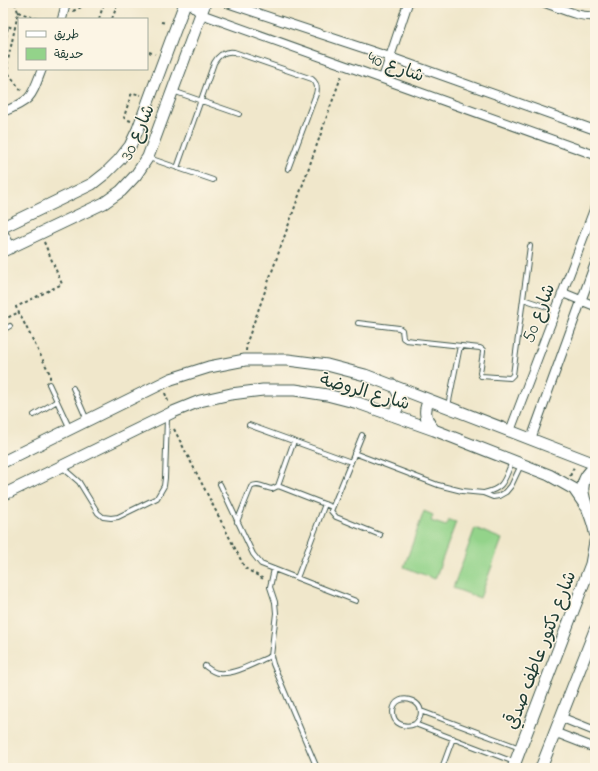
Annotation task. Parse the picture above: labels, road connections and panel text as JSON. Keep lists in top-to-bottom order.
{
  "streets": {
    "street": [
      "شارع 40",
      "شارع 30",
      "شارع 50",
      "شارع الروضة",
      "شارع دكتور عاطف صدقي"
    ]
  },
  "crossings": [
    ["شارع 40", "شارع 30"],
    ["شارع 50", "شارع الروضة"]
  ],
  "legend": ["طريق", "حديقة"]
}
